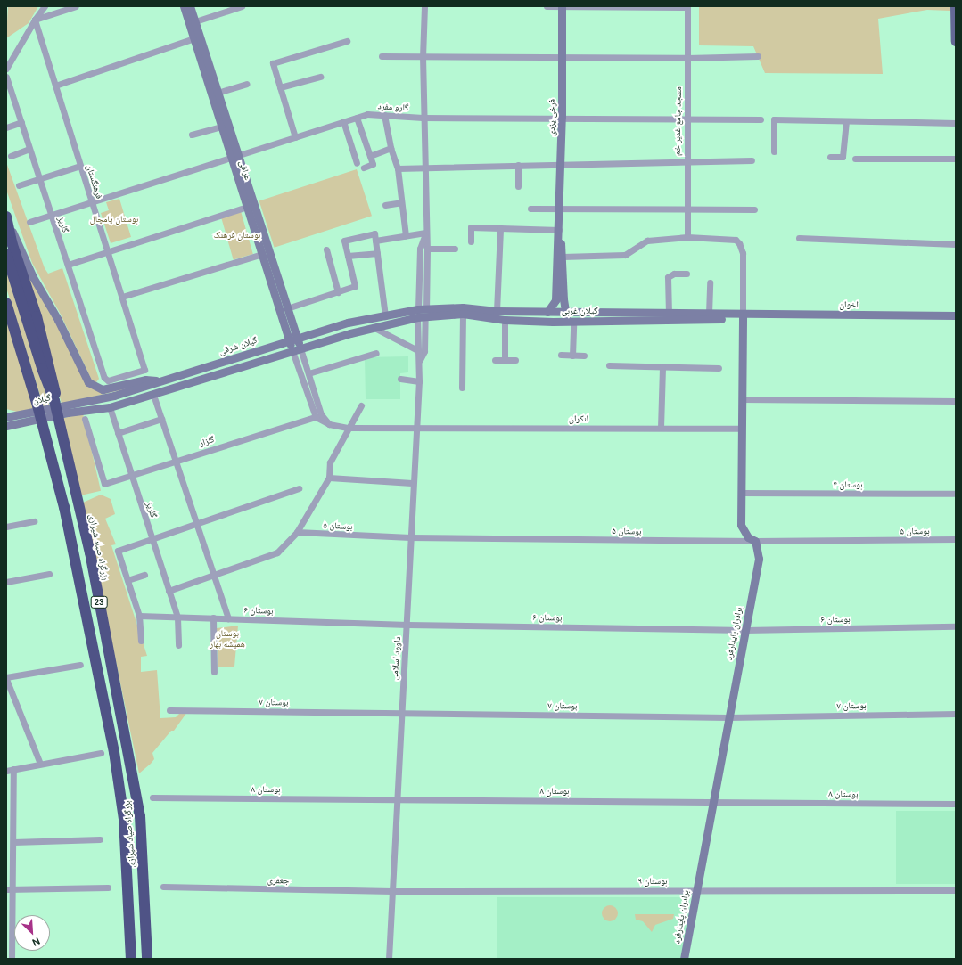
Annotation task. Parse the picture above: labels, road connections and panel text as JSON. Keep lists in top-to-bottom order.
{
  "streets": {
    "highway": ["بزرگراه صیاد شیرازی", "23"],
    "main road": [
      "فرخی یزدی",
      "عراقی",
      "اخوان",
      "گیلان غربی",
      "گیلان شرقی",
      "گیلان",
      "برادران پایدارفرد"
    ],
    "street": [
      "گلرو مفرد",
      "مسجد جامع غدیر خم",
      "فرهنگستان",
      "گلریز",
      "لنکران",
      "گلزار",
      "بوستان ۴",
      "بوستان ۵",
      "بوستان ۶",
      "داوود اسلامی",
      "بوستان ۷",
      "بوستان ۸",
      "جعفری",
      "بوستان ۹"
    ]
  },
  "crossings": [
    ["گلرو مفرد", "فرخی یزدی"],
    ["گلرو مفرد", "مسجد جامع غدیر خم"],
    ["گلرو مفرد", "عراقی"],
    ["گلرو مفرد", "فرهنگستان"],
    ["گلرو مفرد", "گلریز"],
    ["گلرو مفرد", "داوود اسلامی"],
    ["فرخی یزدی", "گیلان غربی"],
    ["عراقی", "گیلان شرقی"],
    ["فرهنگستان", "گلریز"],
    ["گلریز", "گیلان"],
    ["گلریز", "گلزار"],
    ["گلریز", "بوستان ۶"],
    ["اخوان", "گیلان غربی"],
    ["گیلان غربی", "گیلان شرقی"],
    ["گیلان غربی", "داوود اسلامی"],
    ["گیلان شرقی", "گیلان"],
    ["گیلان شرقی", "داوود اسلامی"],
    ["لنکران", "داوود اسلامی"],
    ["بوستان ۵", "برادران پایدارفرد"],
    ["بوستان ۵", "داوود اسلامی"],
    ["بوستان ۶", "برادران پایدارفرد"],
    ["بوستان ۶", "داوود اسلامی"],
    ["برادران پایدارفرد", "بوستان ۷"],
    ["برادران پایدارفرد", "بوستان ۸"],
    ["برادران پایدارفرد", "بوستان ۹"],
    ["داوود اسلامی", "بوستان ۷"],
    ["داوود اسلامی", "بوستان ۸"],
    ["داوود اسلامی", "جعفری"],
    ["داوود اسلامی", "بوستان ۹"],
    ["جعفری", "بوستان ۹"]
  ],
  "parks": ["بوستان پامچال", "بوستان فرهنگ", "بوستان همیشه بهار"],
  "north": "bottom right"
}
